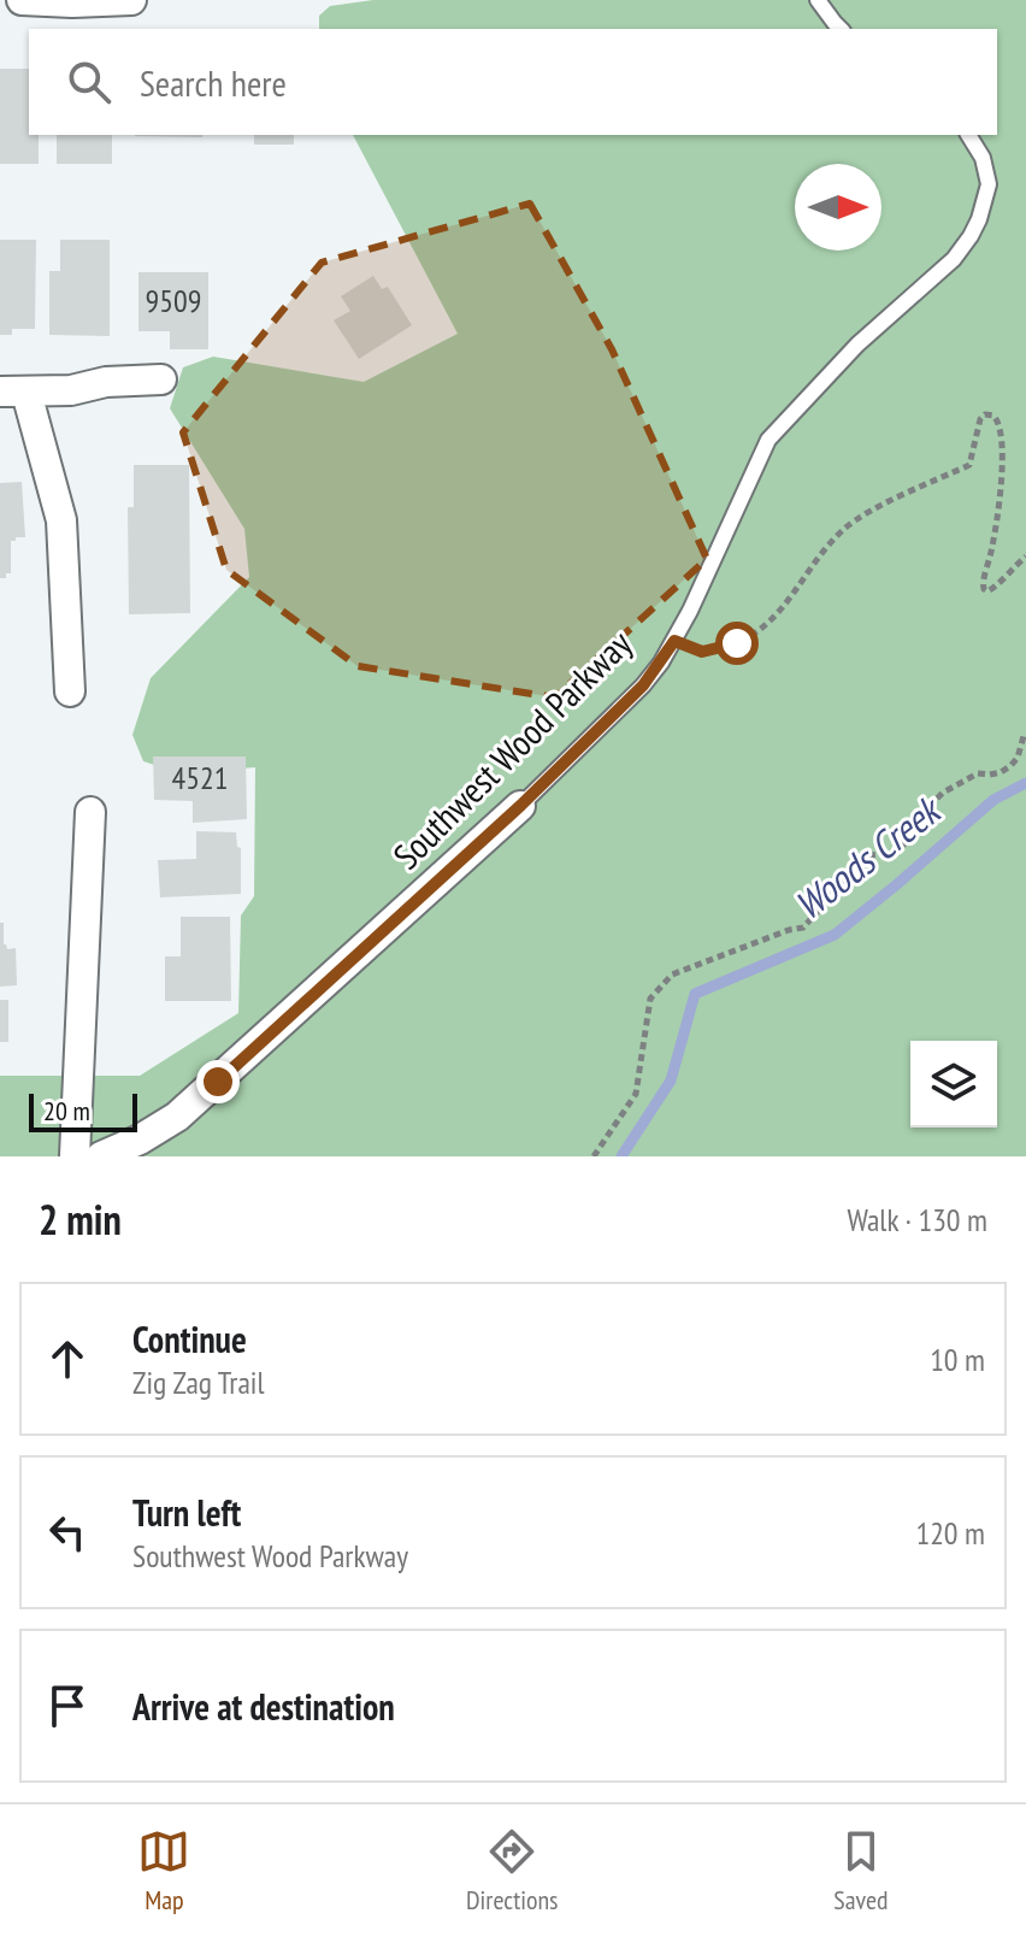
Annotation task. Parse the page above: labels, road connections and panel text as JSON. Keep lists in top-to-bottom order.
{
  "streets": {
    "street": ["Southwest Wood Parkway"]
  },
  "water": ["Woods Creek"],
  "house_numbers": ["9509", "4521"],
  "scale_bar": "20 m",
  "north": "right",
  "page": {
    "search": "Search here",
    "scale": "20 m",
    "heading": ["2 min", "Walk · 130 m"],
    "list": [
      ["Continue", "Zig Zag Trail", "10 m"],
      ["Turn left", "Southwest Wood Parkway", "120 m"],
      "Arrive at destination"
    ],
    "nav": ["Map", "Directions", "Saved"]
  }
}
